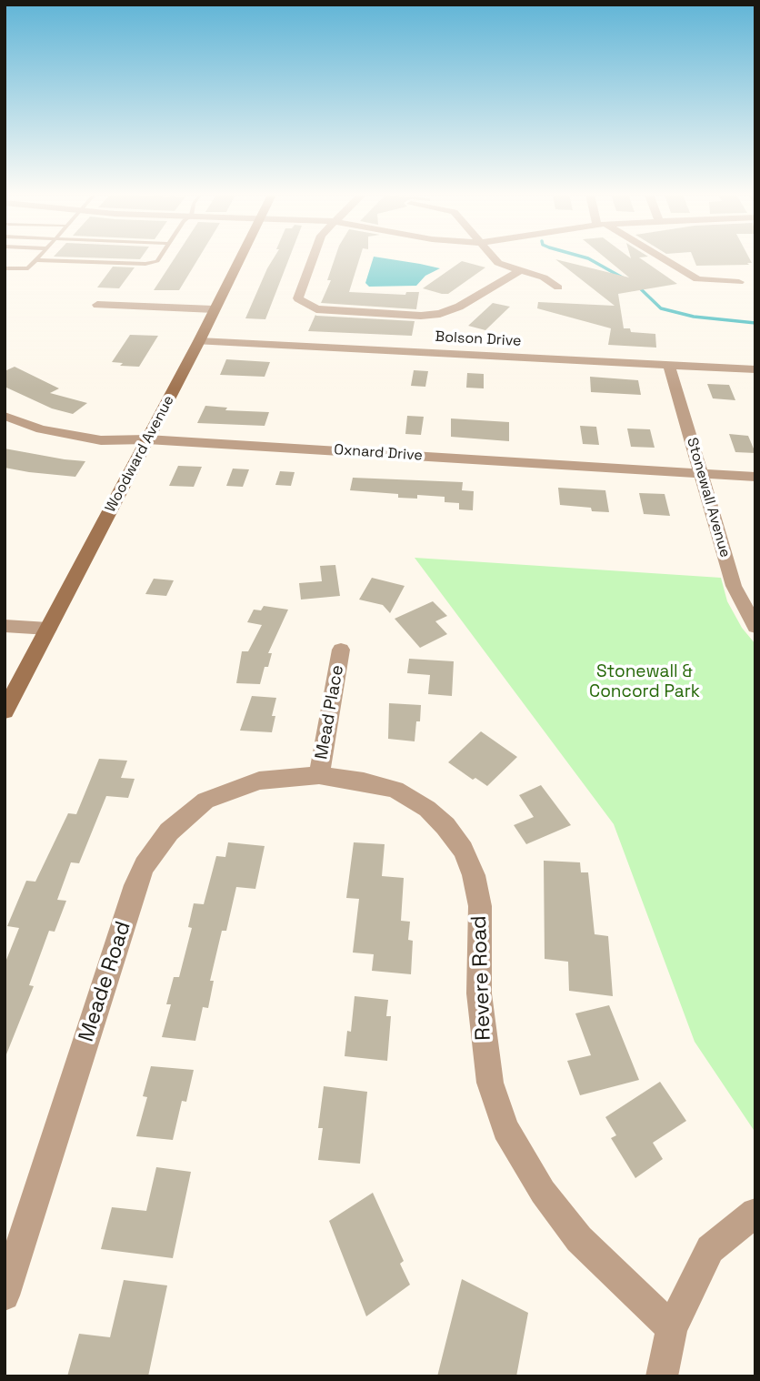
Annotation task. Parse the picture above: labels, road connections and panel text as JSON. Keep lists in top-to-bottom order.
{
  "streets": {
    "main road": ["Woodward Avenue"],
    "street": [
      "Bolson Drive",
      "Oxnard Drive",
      "Stonewall Avenue",
      "Mead Place",
      "Revere Road",
      "Meade Road"
    ]
  },
  "crossings": [
    ["Bolson Drive", "Woodward Avenue"],
    ["Bolson Drive", "Stonewall Avenue"],
    ["Oxnard Drive", "Woodward Avenue"],
    ["Oxnard Drive", "Stonewall Avenue"],
    ["Mead Place", "Revere Road"],
    ["Mead Place", "Meade Road"],
    ["Revere Road", "Meade Road"]
  ],
  "parks": ["Stonewall & Concord Park"]
}
